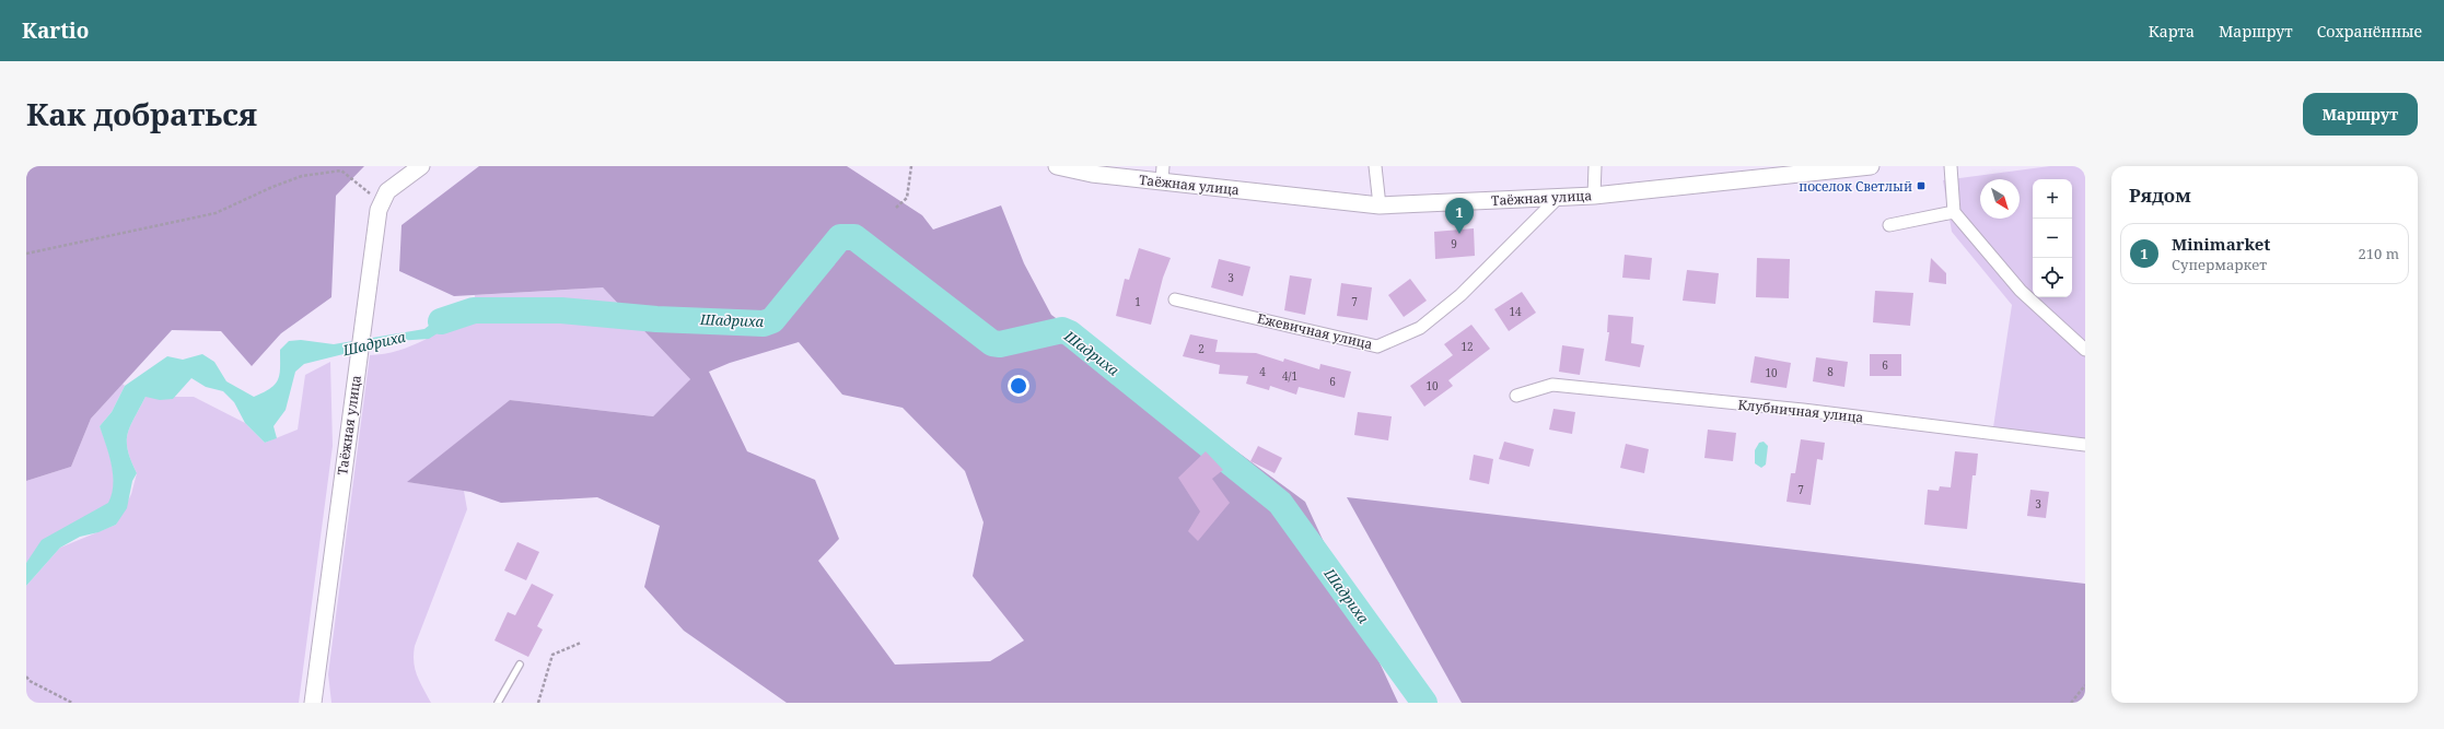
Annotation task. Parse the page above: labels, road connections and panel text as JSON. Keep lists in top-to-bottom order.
{
  "streets": {
    "street": ["Таёжная улица", "Ежевичная улица", "Клубничная улица"]
  },
  "crossings": [
    ["Таёжная улица", "Ежевичная улица"]
  ],
  "water": ["Шадриха"],
  "places": {
    "transit": ["поселок Светлый"]
  },
  "house_numbers": [
    "9",
    "3",
    "1",
    "7",
    "14",
    "12",
    "2",
    "6",
    "4",
    "8",
    "10",
    "4/1",
    "6",
    "10",
    "7",
    "3"
  ],
  "north": "bottom right",
  "page": {
    "header": "Kartio",
    "nav": ["Карта", "Маршрут", "Сохранённые"],
    "title": "Как добраться",
    "buttons": "Маршрут",
    "heading": "Рядом",
    "map_buttons": ["+", "−"],
    "pins": "1",
    "list": [
      {
        "mark": "1",
        "name": "Minimarket",
        "note": "Супермаркет",
        "value": "210 m"
      }
    ]
  }
}
